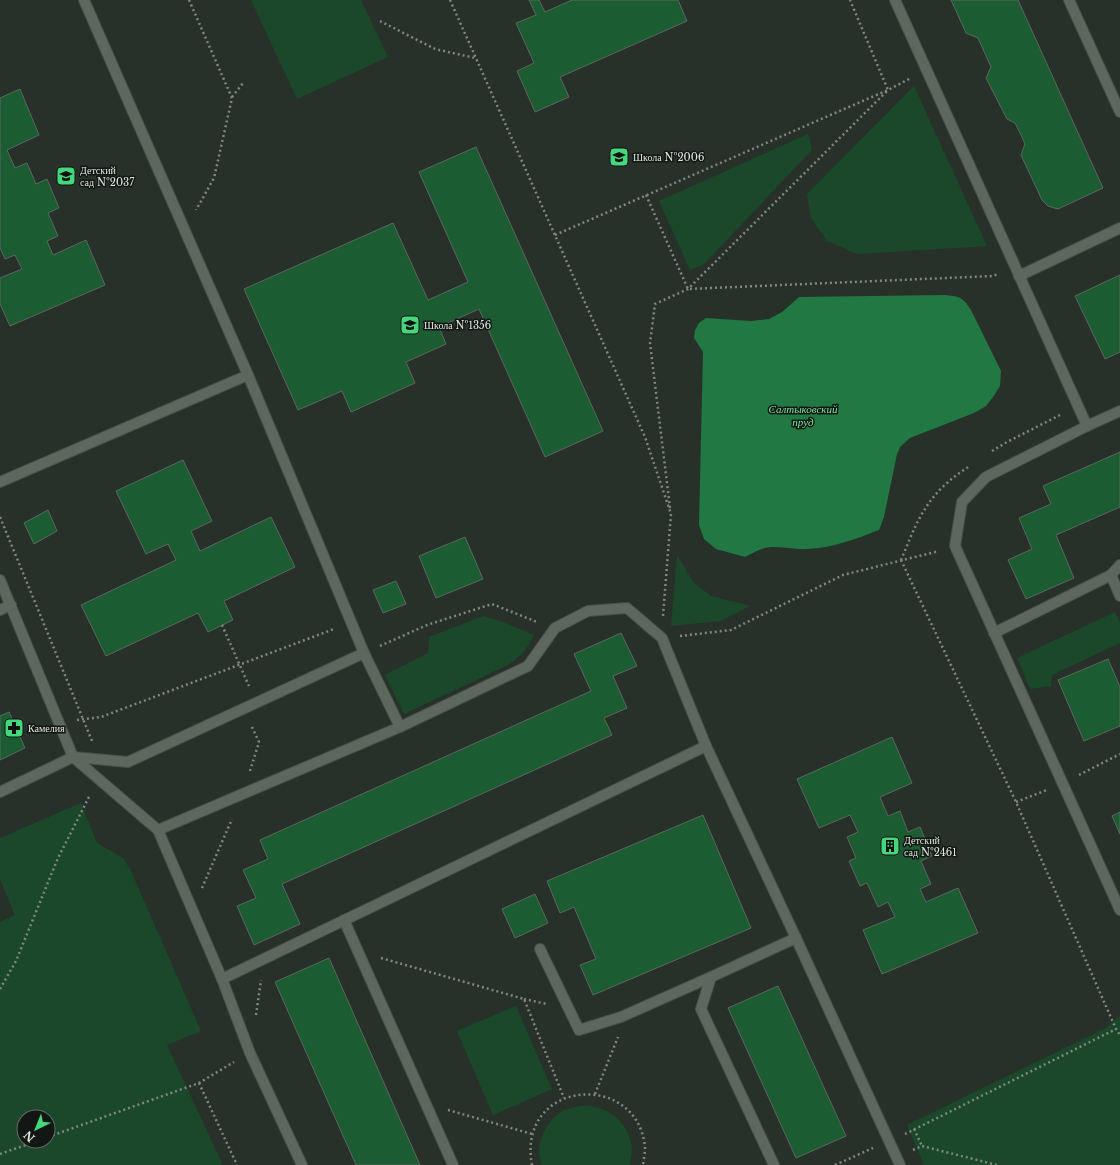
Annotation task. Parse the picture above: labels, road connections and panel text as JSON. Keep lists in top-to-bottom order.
{
  "water": ["Салтыковский пруд"],
  "places": {
    "school or university": ["Школа №2006", "Детский сад №2037", "Школа №1356"],
    "pharmacy": ["Камелия"],
    "building": ["Детский сад №2461"]
  },
  "north": "bottom left"
}
